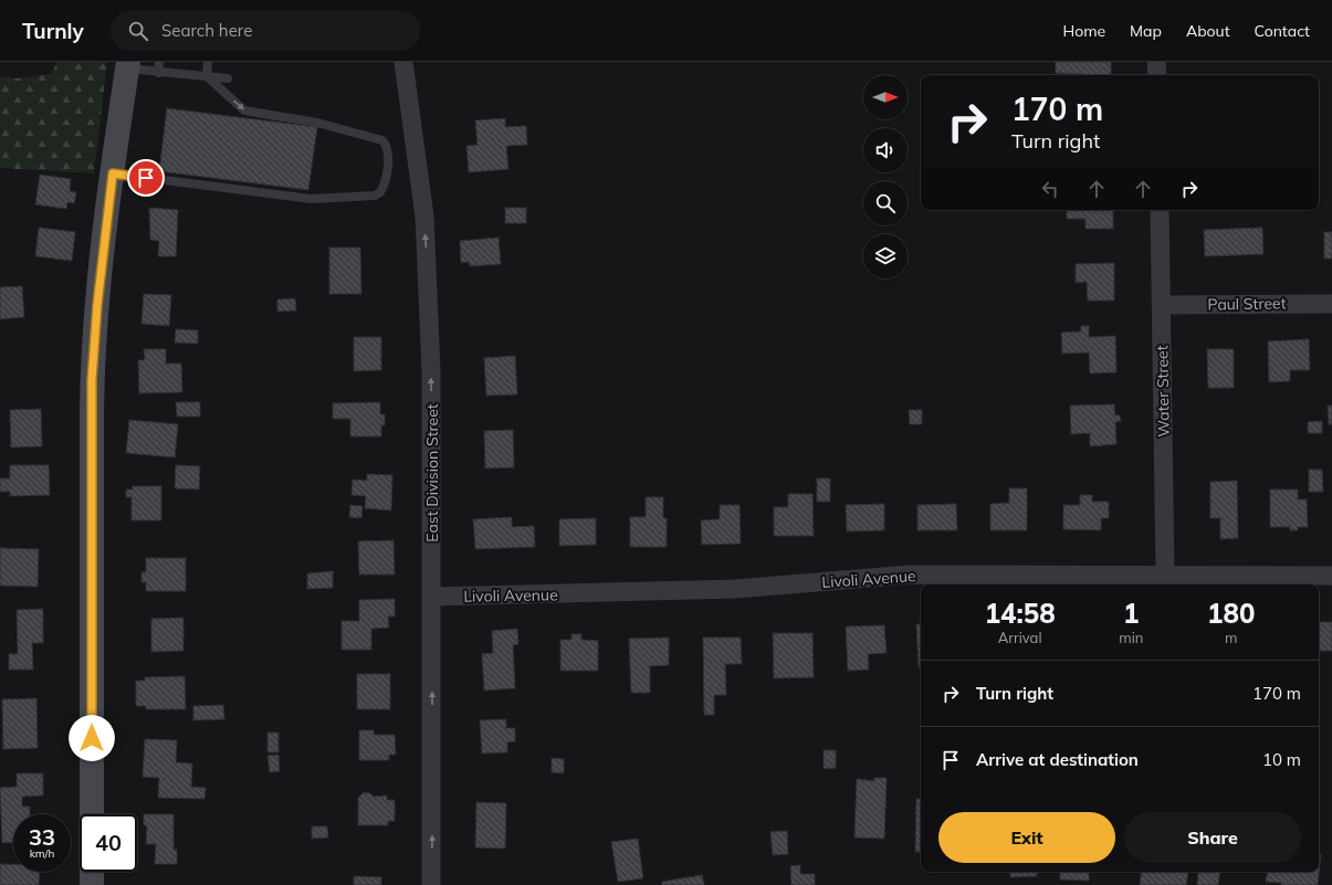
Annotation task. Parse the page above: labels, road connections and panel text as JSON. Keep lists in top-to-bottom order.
{
  "streets": {
    "street": [
      "Paul Street",
      "Water Street",
      "East Division Street",
      "Livoli Avenue"
    ]
  },
  "crossings": [
    ["Paul Street", "Water Street"],
    ["Water Street", "Livoli Avenue"],
    ["East Division Street", "Livoli Avenue"]
  ],
  "one_way": ["East Division Street"],
  "north": "right",
  "page": {
    "header": "Turnly",
    "search": "Search here",
    "nav": [
      "Home",
      "Map",
      "About",
      "Contact"
    ],
    "turn": ["170 m", "Turn right"],
    "eta": [
      "14:58",
      "Arrival",
      "1",
      "min",
      "180",
      "m"
    ],
    "list": [
      {
        "name": "Turn right",
        "value": "170 m"
      },
      {
        "name": "Arrive at destination",
        "value": "10 m"
      }
    ],
    "buttons": ["Exit", "Share"],
    "speed": "33 km/h",
    "limit": "40"
  }
}
